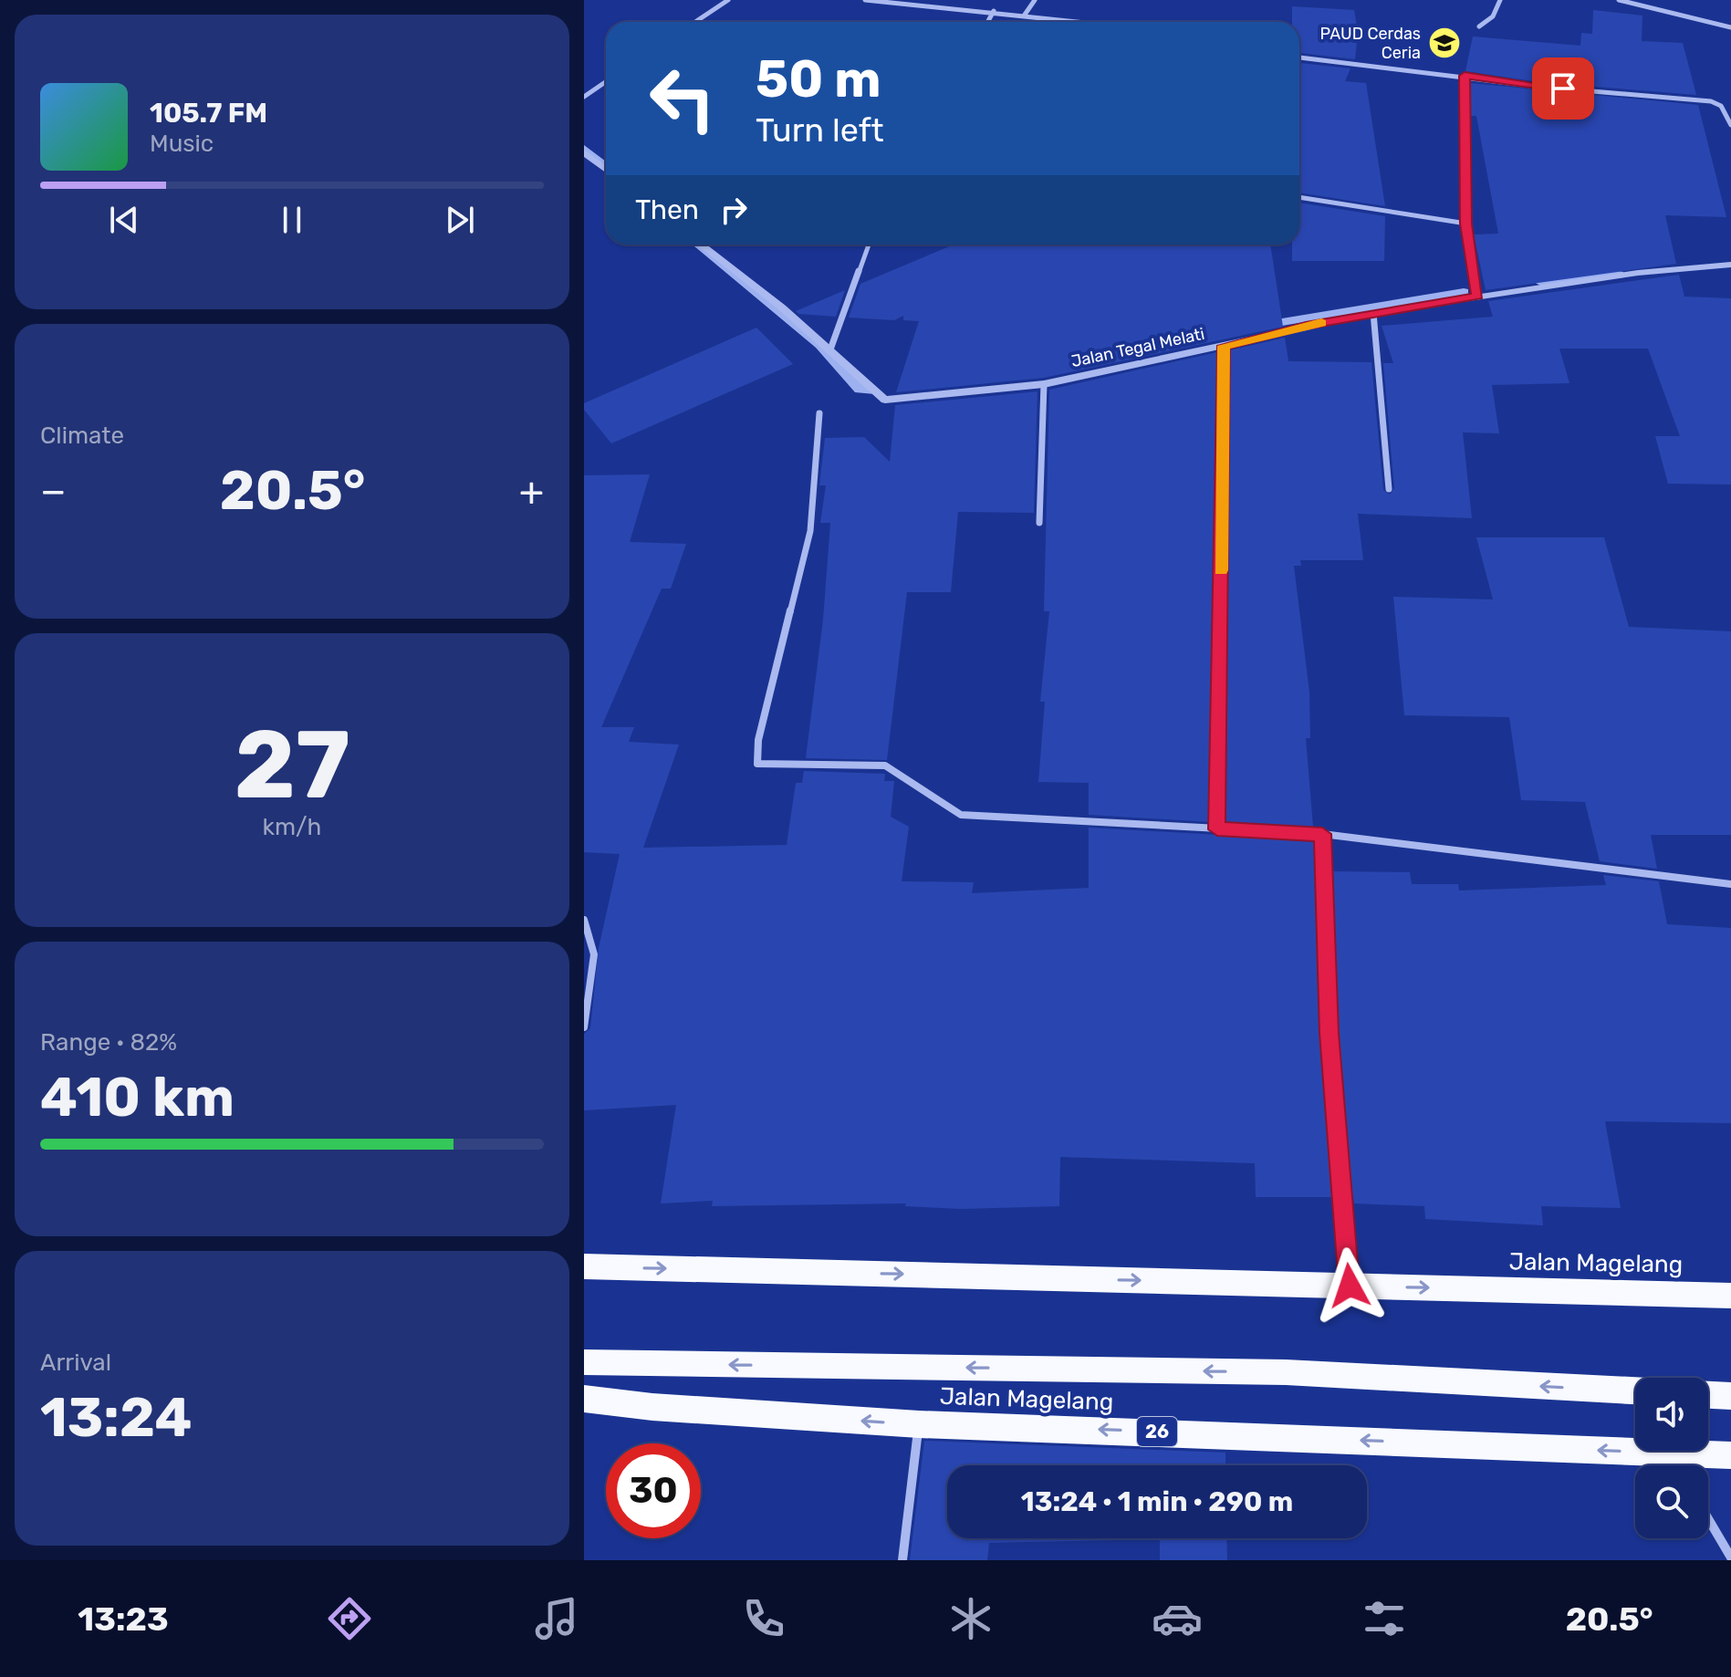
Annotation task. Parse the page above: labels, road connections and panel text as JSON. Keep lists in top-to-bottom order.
{
  "streets": {
    "highway": ["Jalan Magelang", "26"],
    "street": ["Jalan Tegal Melati"]
  },
  "places": {
    "school or university": ["PAUD Cerdas Ceria"]
  },
  "page": {
    "turn": ["50 m", "Turn left"],
    "song": ["105.7 FM", "Music"],
    "then": "Then",
    "tile": [
      "Climate",
      ["27", "km/h"],
      ["Range · 82%", "410 km"],
      ["Arrival", "13:24"]
    ],
    "heat": ["−", "20.5°", "+"],
    "limit": "30",
    "trip": "13:24 · 1 min · 290 m",
    "tabs": ["13:23", "20.5°"]
  }
}
